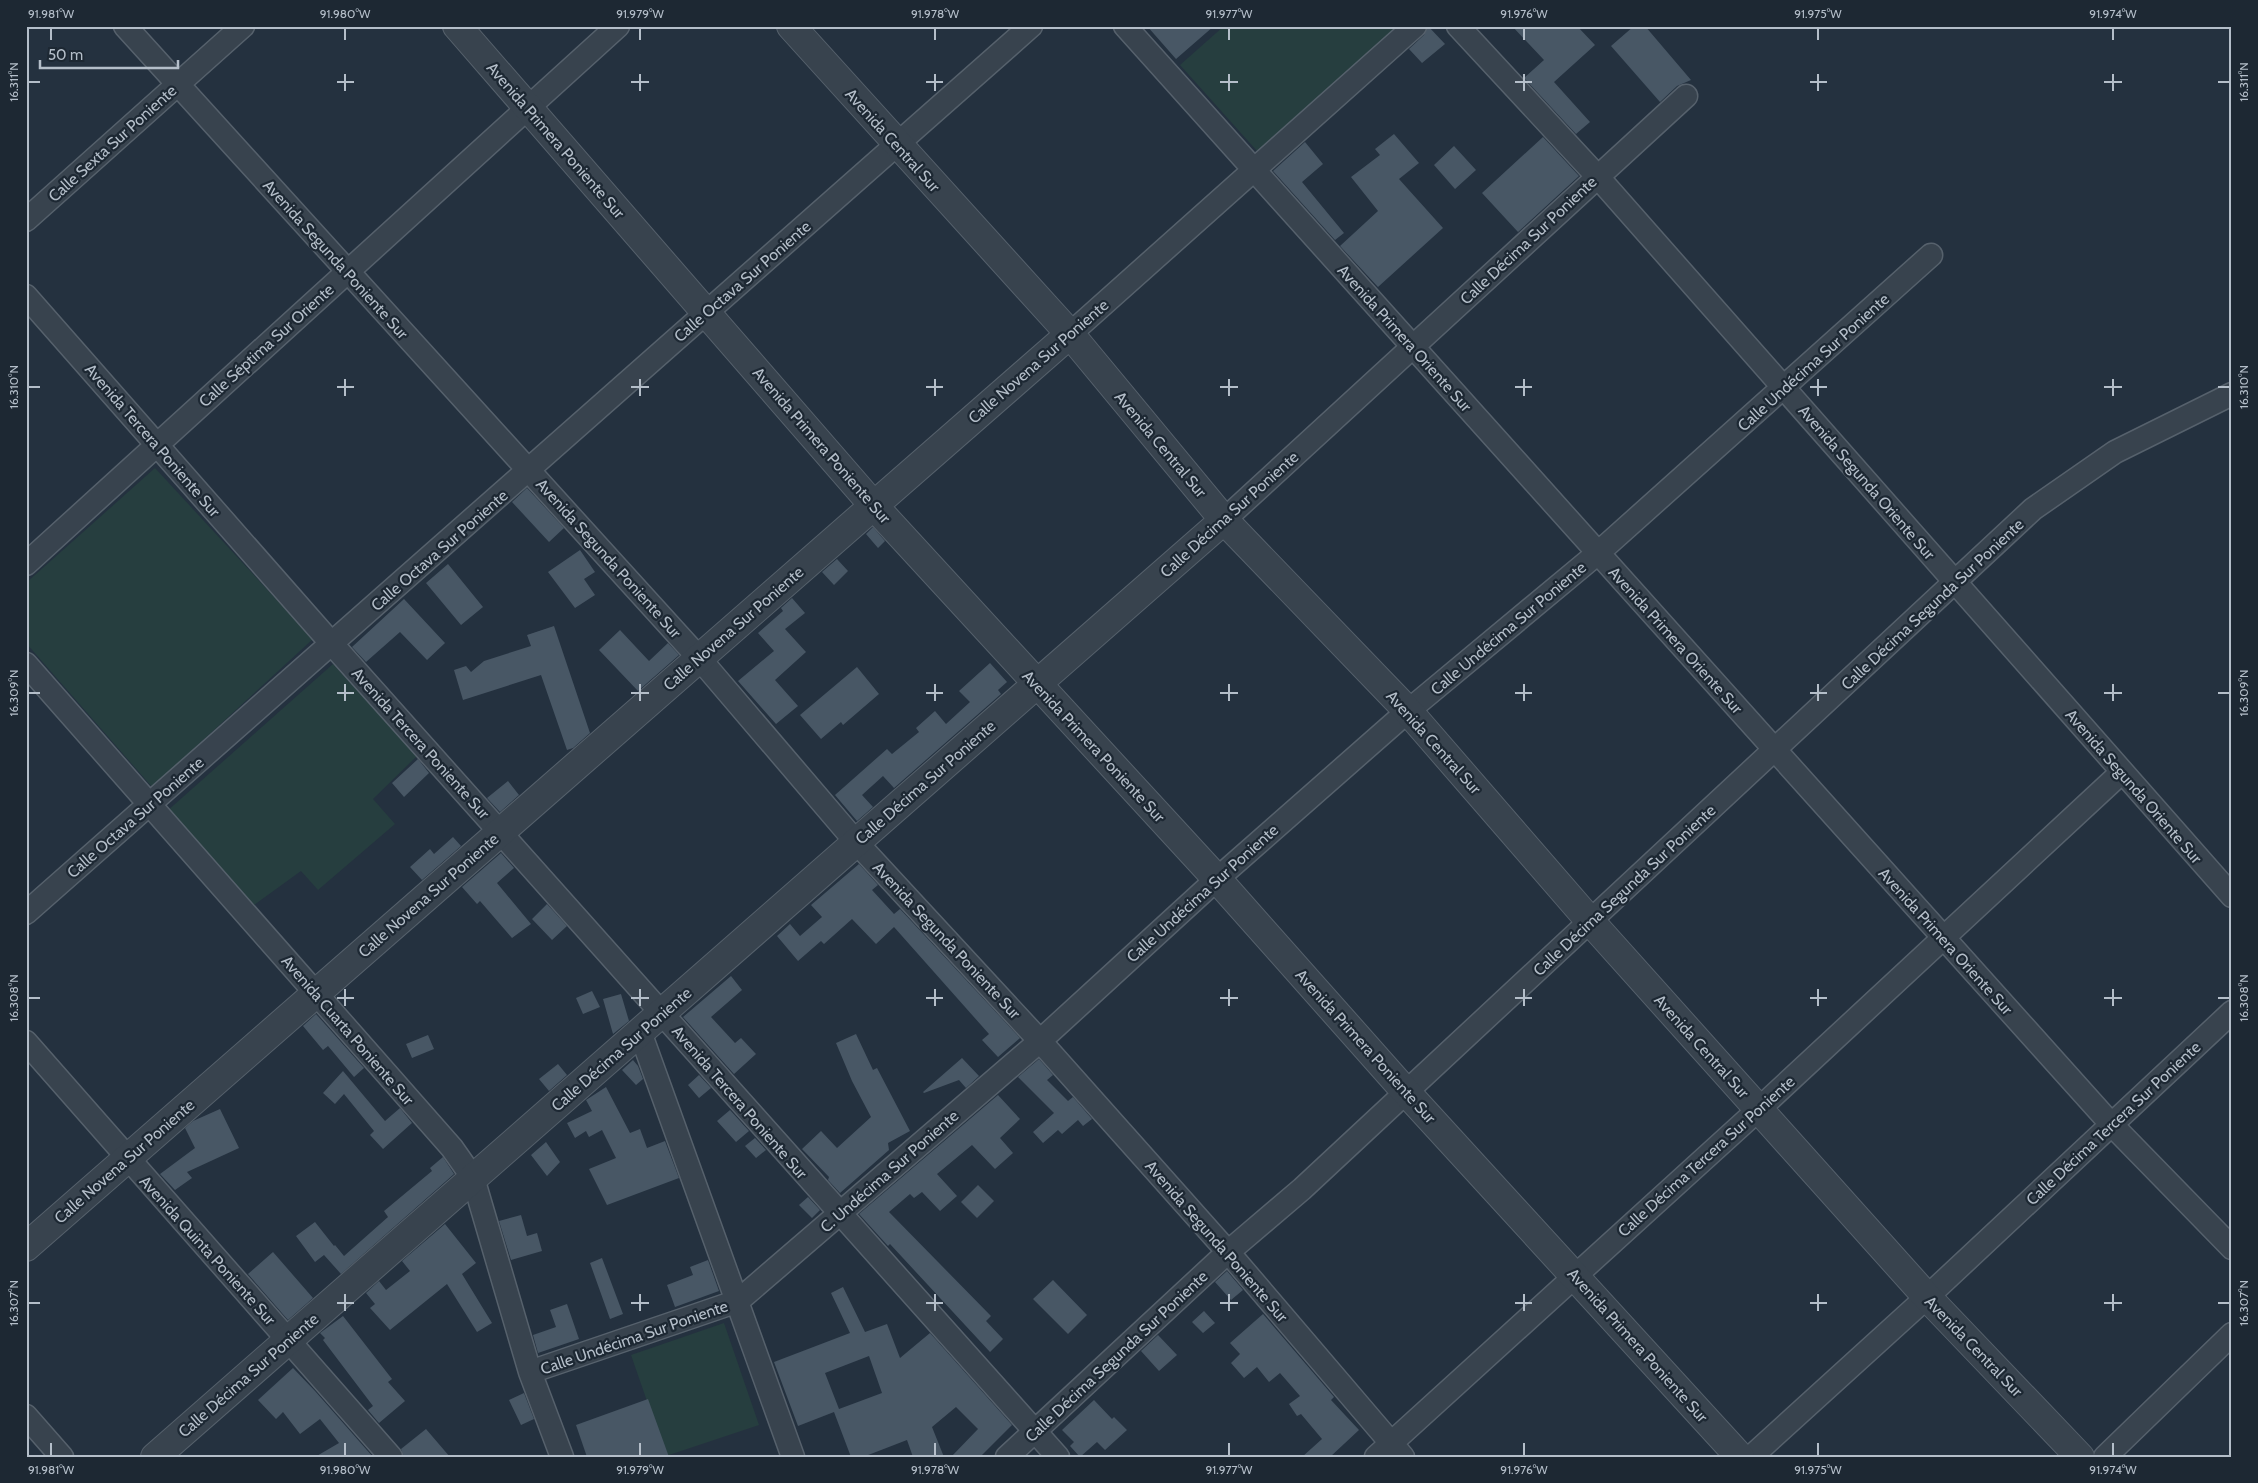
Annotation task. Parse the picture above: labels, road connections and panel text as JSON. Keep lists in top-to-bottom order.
{
  "streets": {
    "street": [
      "Avenida Primera Poniente Sur",
      "Avenida Central Sur",
      "Calle Sexta Sur Poniente",
      "Calle Décima Sur Poniente",
      "Avenida Segunda Poniente Sur",
      "Calle Octava Sur Poniente",
      "Avenida Primera Oriente Sur",
      "Calle Séptima Sur Oriente",
      "Calle Novena Sur Poniente",
      "Calle Undécima Sur Poniente",
      "Avenida Tercera Poniente Sur",
      "Avenida Segunda Oriente Sur",
      "Calle Décima Segunda Sur Poniente",
      "Avenida Cuarta Poniente Sur",
      "Calle Décima Tercera Sur Poniente",
      "C. Undécima Sur Poniente",
      "Avenida Quinta Poniente Sur"
    ]
  },
  "crossings": [
    ["Avenida Primera Poniente Sur", "Calle Décima Sur Poniente"],
    ["Avenida Primera Poniente Sur", "Calle Octava Sur Poniente"],
    ["Avenida Primera Poniente Sur", "Calle Séptima Sur Oriente"],
    ["Avenida Primera Poniente Sur", "Calle Novena Sur Poniente"],
    ["Avenida Primera Poniente Sur", "Calle Undécima Sur Poniente"],
    ["Avenida Primera Poniente Sur", "Calle Décima Segunda Sur Poniente"],
    ["Avenida Primera Poniente Sur", "Calle Décima Tercera Sur Poniente"],
    ["Avenida Central Sur", "Calle Décima Sur Poniente"],
    ["Avenida Central Sur", "Calle Octava Sur Poniente"],
    ["Avenida Central Sur", "Calle Novena Sur Poniente"],
    ["Avenida Central Sur", "Calle Undécima Sur Poniente"],
    ["Avenida Central Sur", "Calle Décima Segunda Sur Poniente"],
    ["Avenida Central Sur", "Calle Décima Tercera Sur Poniente"],
    ["Calle Sexta Sur Poniente", "Avenida Segunda Poniente Sur"],
    ["Calle Décima Sur Poniente", "Avenida Segunda Poniente Sur"],
    ["Calle Décima Sur Poniente", "Avenida Primera Oriente Sur"],
    ["Calle Décima Sur Poniente", "Avenida Tercera Poniente Sur"],
    ["Calle Décima Sur Poniente", "Avenida Segunda Oriente Sur"],
    ["Calle Décima Sur Poniente", "Avenida Cuarta Poniente Sur"],
    ["Calle Décima Sur Poniente", "Avenida Quinta Poniente Sur"],
    ["Avenida Segunda Poniente Sur", "Calle Octava Sur Poniente"],
    ["Avenida Segunda Poniente Sur", "Calle Séptima Sur Oriente"],
    ["Avenida Segunda Poniente Sur", "Calle Novena Sur Poniente"],
    ["Avenida Segunda Poniente Sur", "Calle Undécima Sur Poniente"],
    ["Avenida Segunda Poniente Sur", "Calle Décima Segunda Sur Poniente"],
    ["Avenida Segunda Poniente Sur", "Calle Décima Tercera Sur Poniente"],
    ["Avenida Segunda Poniente Sur", "C. Undécima Sur Poniente"],
    ["Calle Octava Sur Poniente", "Avenida Tercera Poniente Sur"],
    ["Calle Octava Sur Poniente", "Avenida Cuarta Poniente Sur"],
    ["Avenida Primera Oriente Sur", "Calle Novena Sur Poniente"],
    ["Avenida Primera Oriente Sur", "Calle Undécima Sur Poniente"],
    ["Avenida Primera Oriente Sur", "Calle Décima Segunda Sur Poniente"],
    ["Avenida Primera Oriente Sur", "Calle Décima Tercera Sur Poniente"],
    ["Calle Séptima Sur Oriente", "Avenida Tercera Poniente Sur"],
    ["Calle Novena Sur Poniente", "Avenida Tercera Poniente Sur"],
    ["Calle Novena Sur Poniente", "Avenida Cuarta Poniente Sur"],
    ["Calle Novena Sur Poniente", "Avenida Quinta Poniente Sur"],
    ["Calle Undécima Sur Poniente", "Avenida Segunda Oriente Sur"],
    ["Calle Undécima Sur Poniente", "Avenida Cuarta Poniente Sur"],
    ["Calle Undécima Sur Poniente", "C. Undécima Sur Poniente"],
    ["Avenida Tercera Poniente Sur", "Calle Décima Segunda Sur Poniente"],
    ["Avenida Tercera Poniente Sur", "C. Undécima Sur Poniente"],
    ["Avenida Segunda Oriente Sur", "Calle Décima Segunda Sur Poniente"],
    ["Avenida Segunda Oriente Sur", "Calle Décima Tercera Sur Poniente"]
  ],
  "scale_bar": "50 m",
  "coordinates": [
    "91.981°W",
    "91.980°W",
    "91.979°W",
    "91.978°W",
    "91.977°W",
    "91.976°W",
    "91.975°W",
    "91.974°W",
    "16.311°N",
    "16.310°N",
    "16.309°N",
    "16.308°N",
    "16.307°N"
  ]
}
